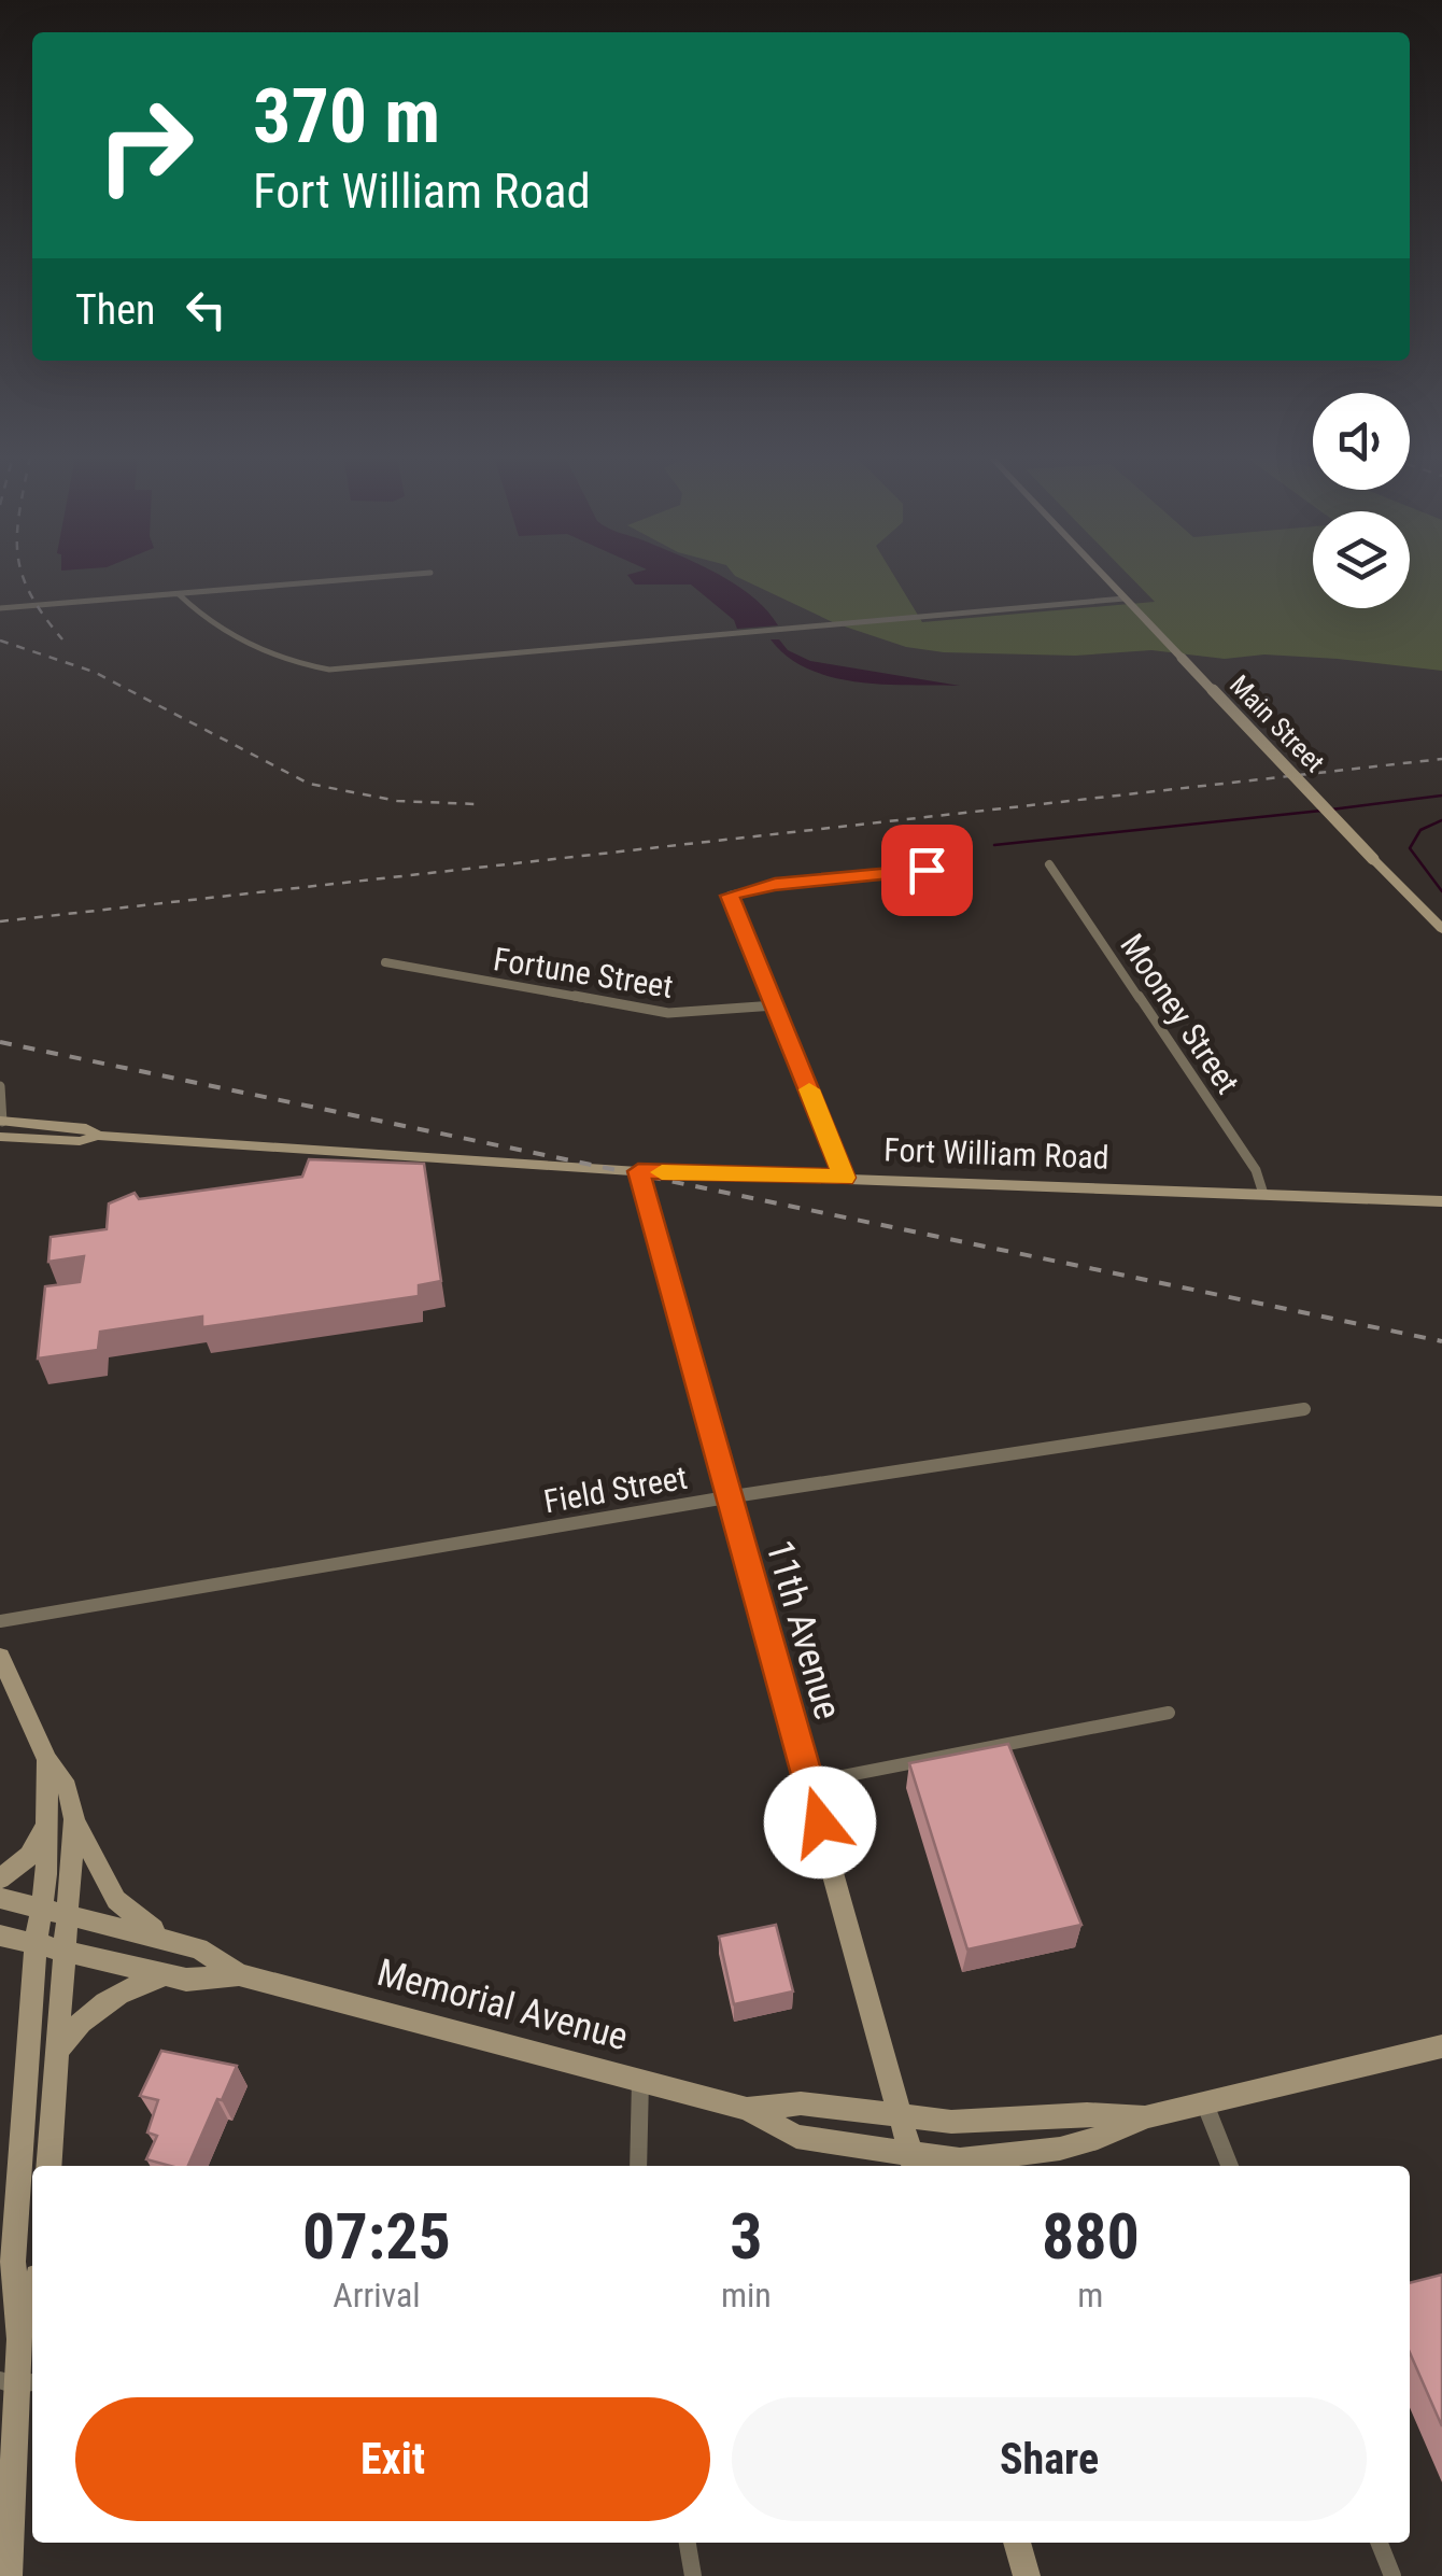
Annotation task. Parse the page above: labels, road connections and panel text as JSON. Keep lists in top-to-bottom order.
{
  "streets": {
    "main road": [
      "Main Street",
      "Fort William Road",
      "11th Avenue",
      "Memorial Avenue"
    ],
    "street": ["Fortune Street", "Mooney Street", "Field Street"]
  },
  "crossings": [
    ["Mooney Street", "Fort William Road"],
    ["Fort William Road", "11th Avenue"],
    ["Field Street", "11th Avenue"],
    ["11th Avenue", "Memorial Avenue"]
  ],
  "page": {
    "turn": ["370 m", "Fort William Road"],
    "then": "Then",
    "eta": [
      "07:25",
      "Arrival",
      "3",
      "min",
      "880",
      "m"
    ],
    "buttons": ["Exit", "Share"]
  }
}
